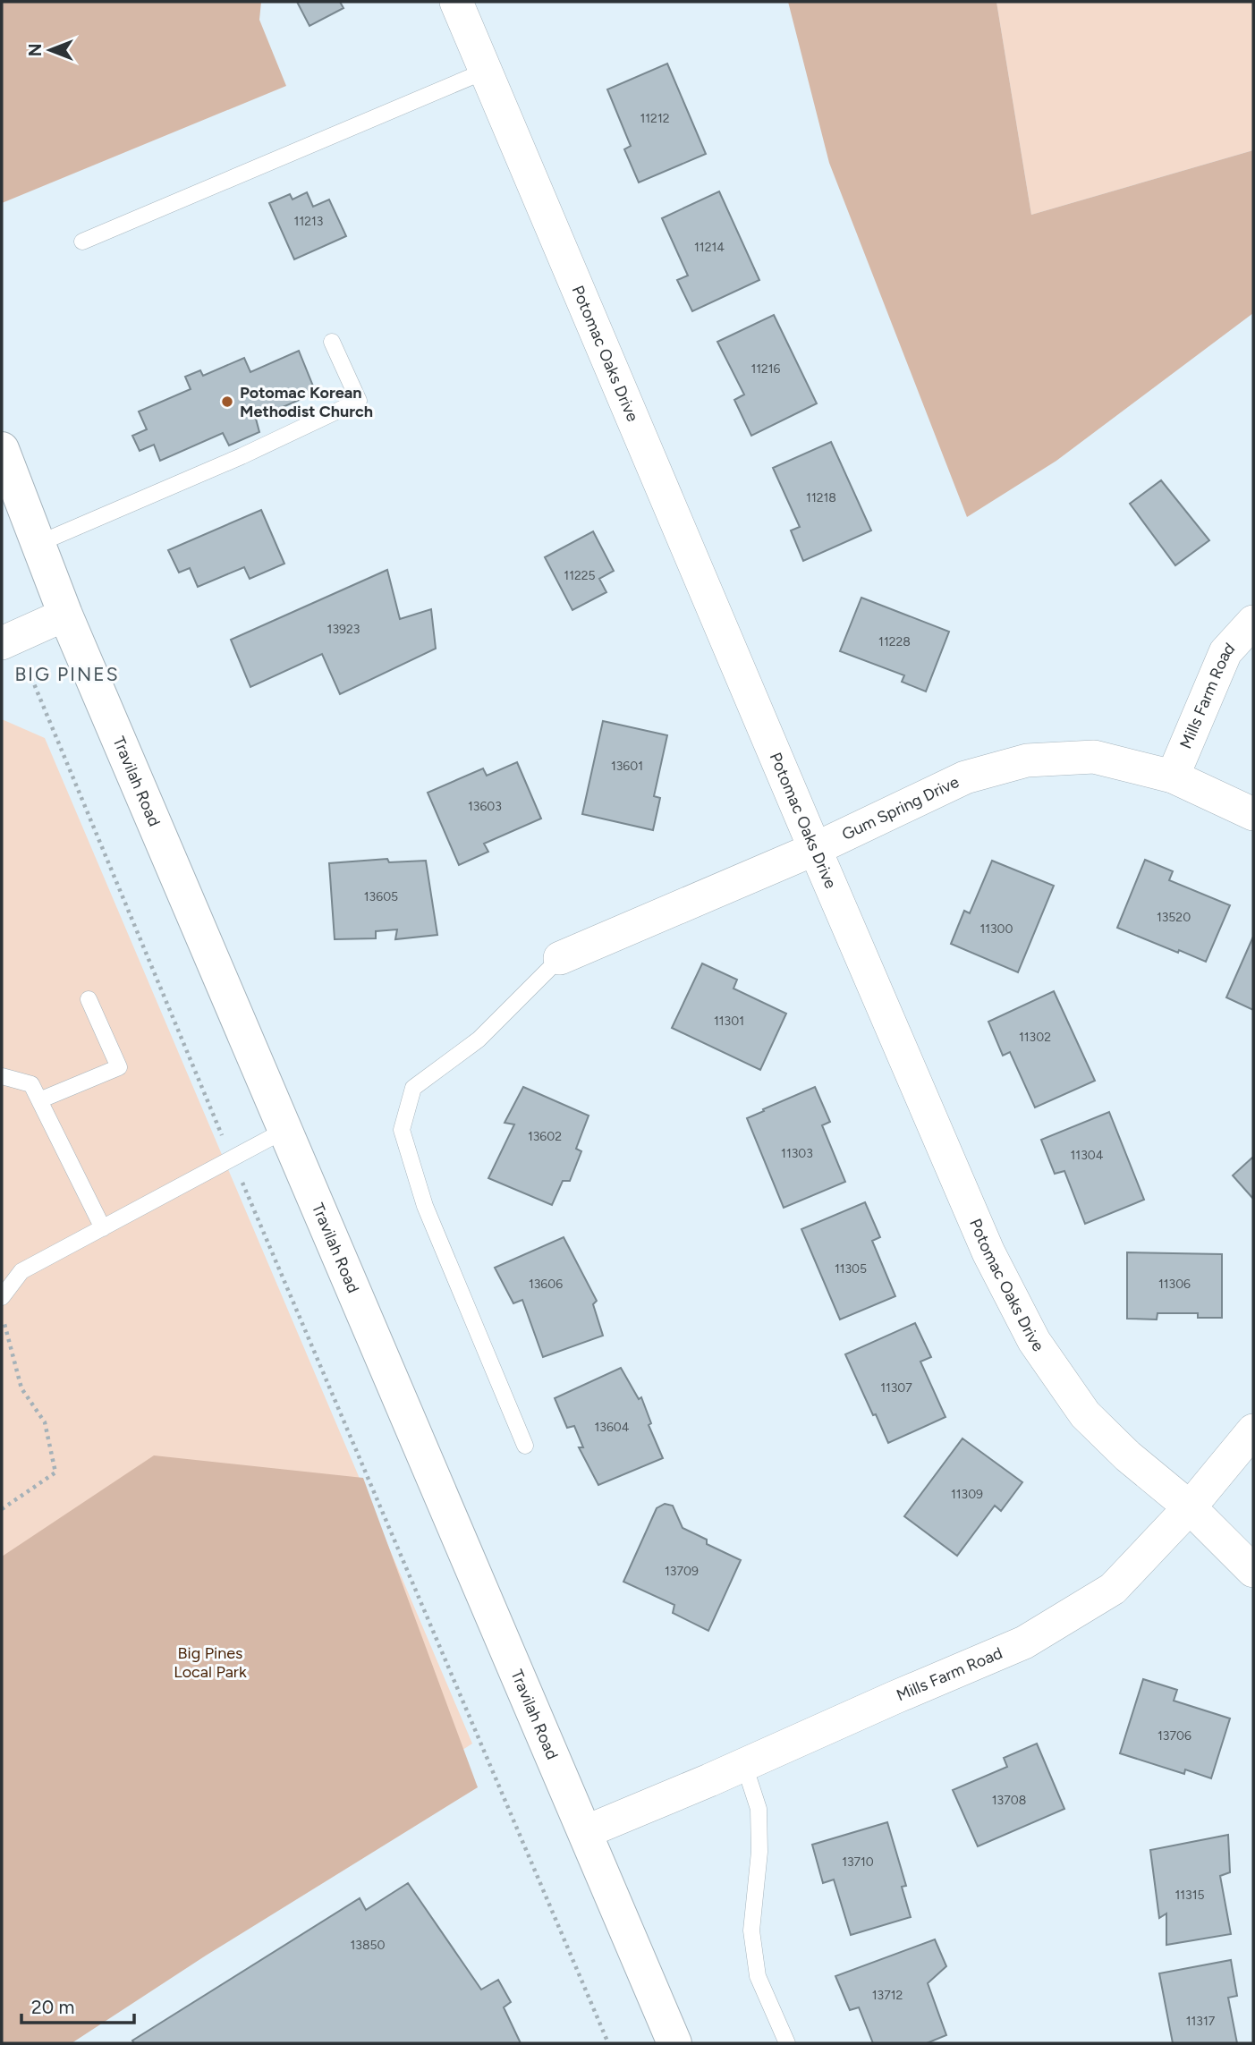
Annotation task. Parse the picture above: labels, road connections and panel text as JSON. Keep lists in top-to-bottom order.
{
  "streets": {
    "main road": ["Travilah Road"],
    "street": ["Potomac Oaks Drive", "Mills Farm Road", "Gum Spring Drive"]
  },
  "crossings": [
    ["Potomac Oaks Drive", "Mills Farm Road"],
    ["Potomac Oaks Drive", "Gum Spring Drive"],
    ["Mills Farm Road", "Travilah Road"],
    ["Mills Farm Road", "Gum Spring Drive"]
  ],
  "districts": ["BIG PINES"],
  "parks": ["Big Pines Local Park"],
  "places": ["Potomac Korean Methodist Church"],
  "house_numbers": [
    "11212",
    "11213",
    "11214",
    "11216",
    "11218",
    "11225",
    "13923",
    "11228",
    "13601",
    "13603",
    "13605",
    "13520",
    "11300",
    "11301",
    "11302",
    "13602",
    "11303",
    "11304",
    "11305",
    "13606",
    "11306",
    "11307",
    "13604",
    "11309",
    "13709",
    "13706",
    "13708",
    "13710",
    "11315",
    "13850",
    "13712",
    "11317"
  ],
  "scale_bar": "20 m",
  "north": "left"
}
